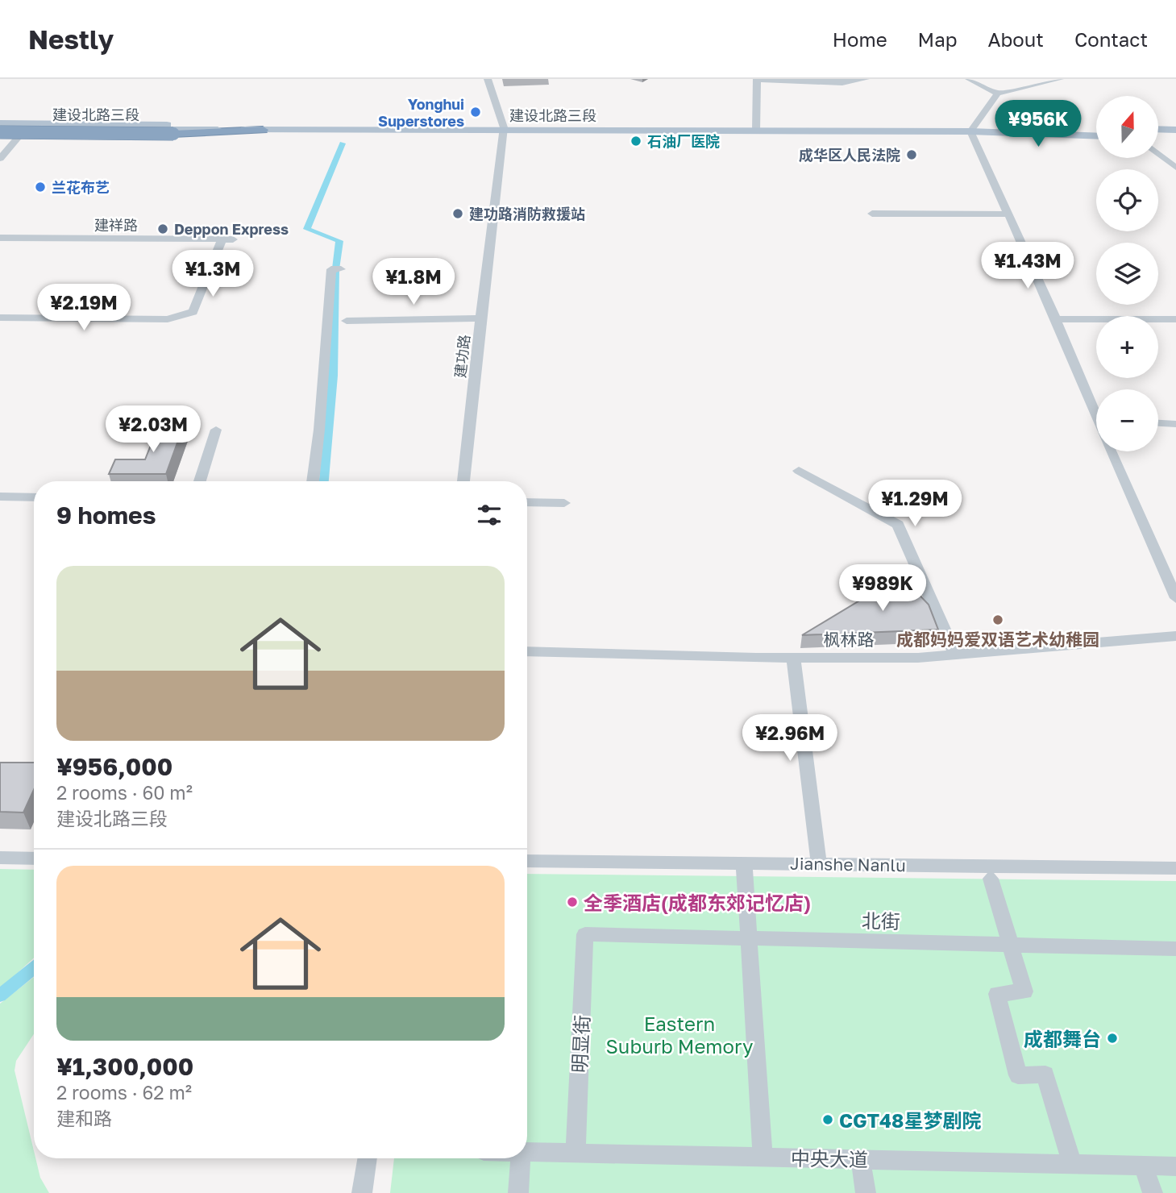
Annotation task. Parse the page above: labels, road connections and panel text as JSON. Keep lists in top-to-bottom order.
{
  "streets": {
    "main road": ["建设北路三段"],
    "street": [
      "建祥路",
      "建功路",
      "枫林路",
      "Jianshe Nanlu",
      "北街",
      "明显街",
      "中央大道"
    ]
  },
  "crossings": [
    ["建设北路三段", "建功路"],
    ["北街", "明显街"],
    ["明显街", "中央大道"]
  ],
  "parks": ["Eastern Suburb Memory"],
  "places": [
    "Yonghui Superstores",
    "石油厂医院",
    "成华区人民法院",
    "兰花布艺",
    "建功路消防救援站",
    "Deppon Express",
    "成都妈妈爱双语艺术幼稚园",
    "全季酒店(成都东郊记忆店)",
    "成都舞台",
    "CGT48星梦剧院"
  ],
  "north": "top",
  "page": {
    "header": "Nestly",
    "nav": [
      "Home",
      "Map",
      "About",
      "Contact"
    ],
    "map_buttons": ["+", "−"],
    "price": [
      "¥956K",
      "¥1.43M",
      "¥1.3M",
      "¥1.8M",
      "¥2.19M",
      "¥2.03M",
      "¥1.29M",
      "¥989K",
      "¥2.96M"
    ],
    "heading": "9 homes",
    "list": [
      {
        "name": "¥956,000",
        "note": "2 rooms · 60 m² · 建设北路三段"
      },
      {
        "name": "¥1,300,000",
        "note": "2 rooms · 62 m² · 建和路"
      }
    ]
  }
}
